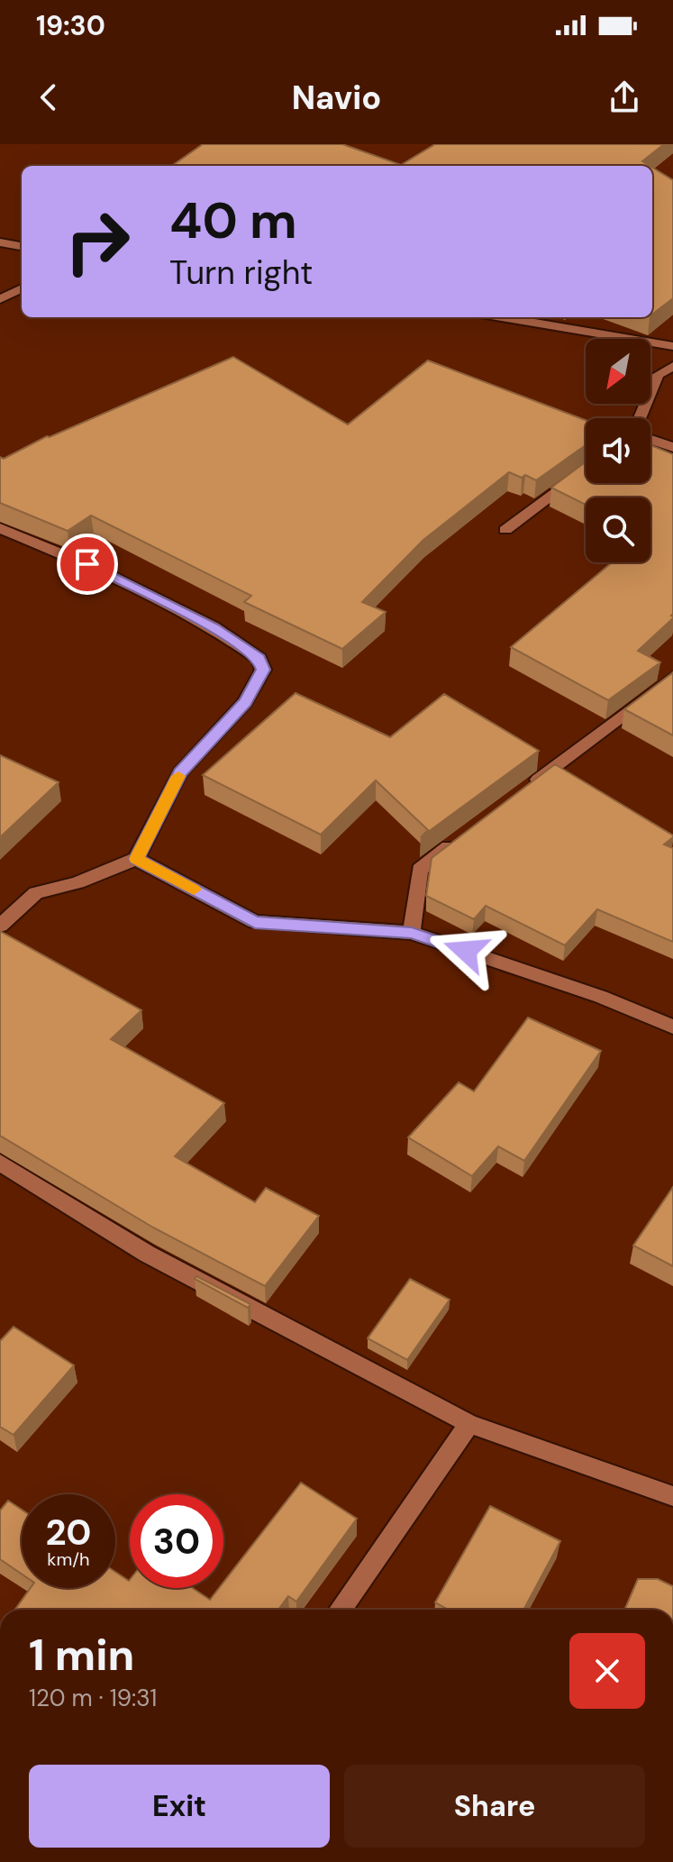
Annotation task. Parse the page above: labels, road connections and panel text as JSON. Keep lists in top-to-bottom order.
{
  "north": "bottom left",
  "page": {
    "status": "19:30",
    "header": "Navio",
    "turn": ["40 m", "Turn right"],
    "speed": "20 km/h",
    "limit": "30",
    "heading": ["1 min", "120 m · 19:31"],
    "buttons": ["Exit", "Share"]
  }
}
